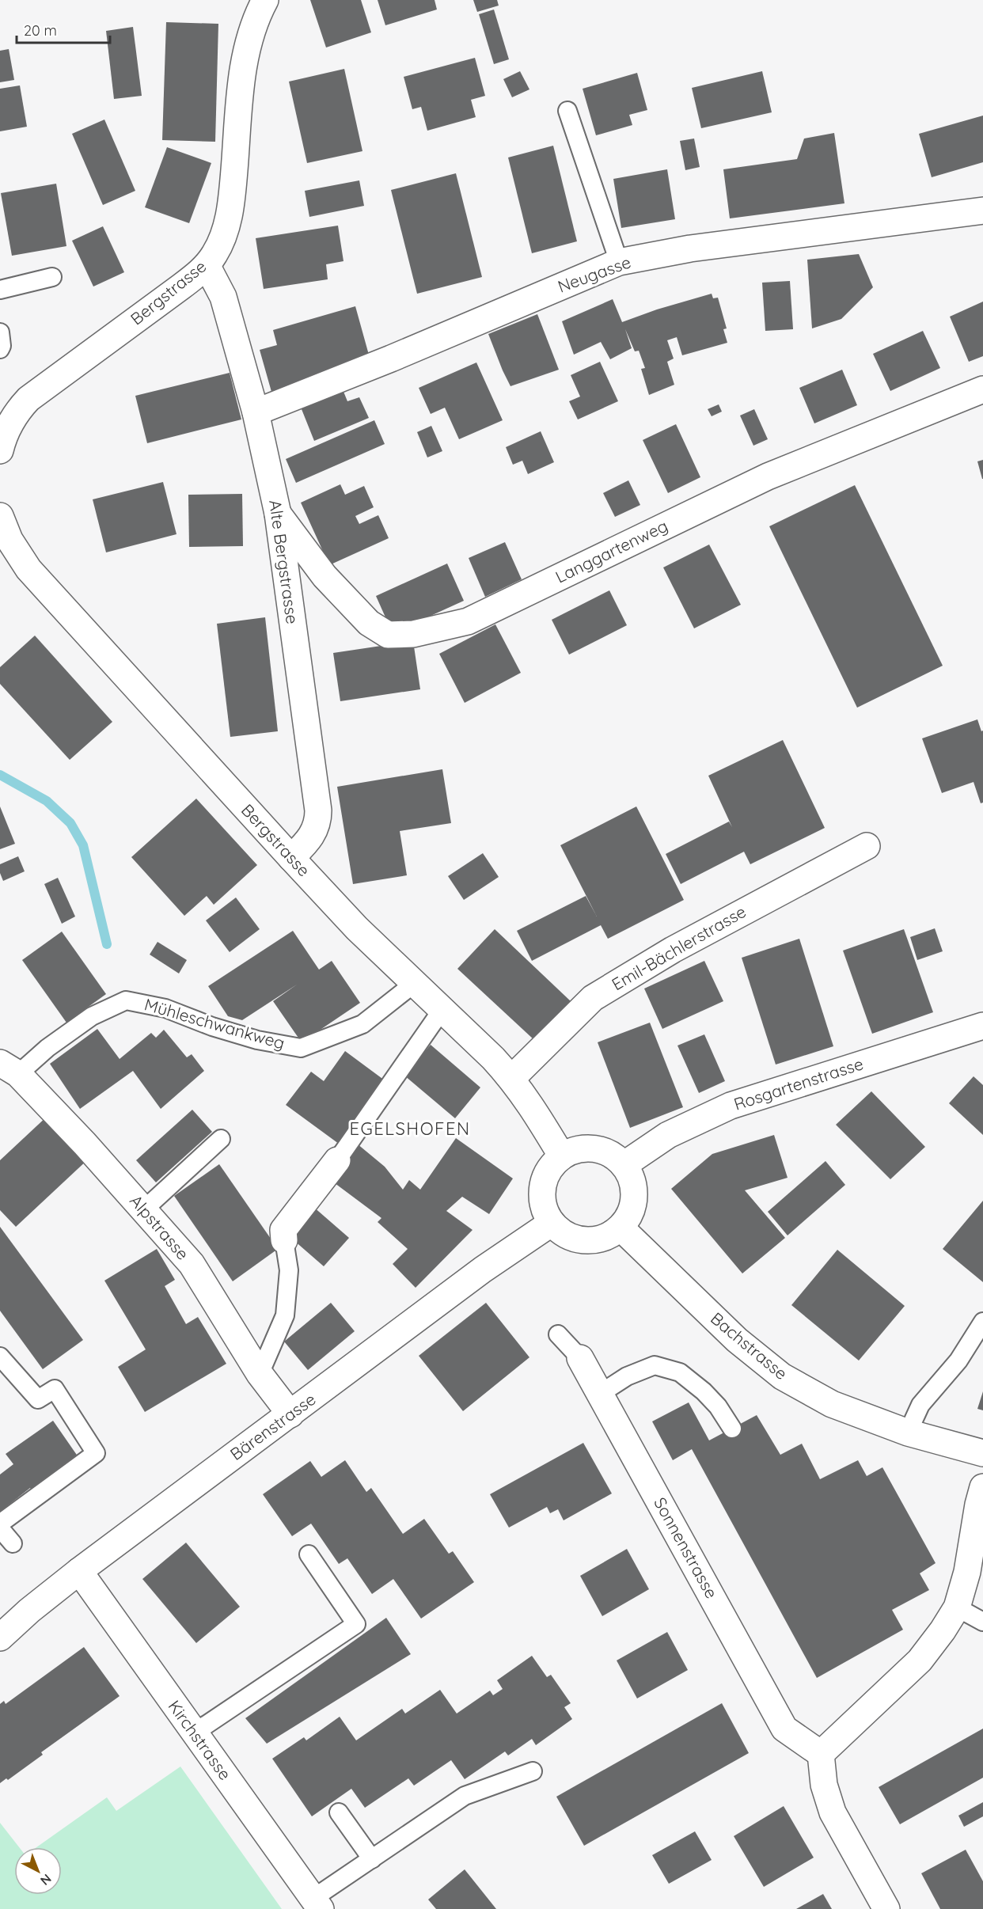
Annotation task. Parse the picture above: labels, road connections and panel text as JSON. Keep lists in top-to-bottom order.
{
  "streets": {
    "street": [
      "Neugasse",
      "Bergstrasse",
      "Langgartenweg",
      "Alte Bergstrasse",
      "Emil-Bächlerstrasse",
      "Rosgartenstrasse",
      "Alpstrasse",
      "Bachstrasse",
      "Bärenstrasse",
      "Sonnenstrasse",
      "Kirchstrasse"
    ],
    "lane": ["Mühleschwankweg"]
  },
  "crossings": [
    ["Neugasse", "Alte Bergstrasse"],
    ["Bergstrasse", "Alte Bergstrasse"],
    ["Bergstrasse", "Emil-Bächlerstrasse"],
    ["Bergstrasse", "Mühleschwankweg"],
    ["Bergstrasse", "Rosgartenstrasse"],
    ["Bergstrasse", "Bachstrasse"],
    ["Bergstrasse", "Bärenstrasse"],
    ["Langgartenweg", "Alte Bergstrasse"],
    ["Mühleschwankweg", "Alpstrasse"],
    ["Rosgartenstrasse", "Bachstrasse"],
    ["Rosgartenstrasse", "Bärenstrasse"],
    ["Alpstrasse", "Bärenstrasse"],
    ["Bachstrasse", "Bärenstrasse"],
    ["Bärenstrasse", "Kirchstrasse"]
  ],
  "districts": ["EGELSHOFEN"],
  "scale_bar": "20 m",
  "north": "bottom right"
}
